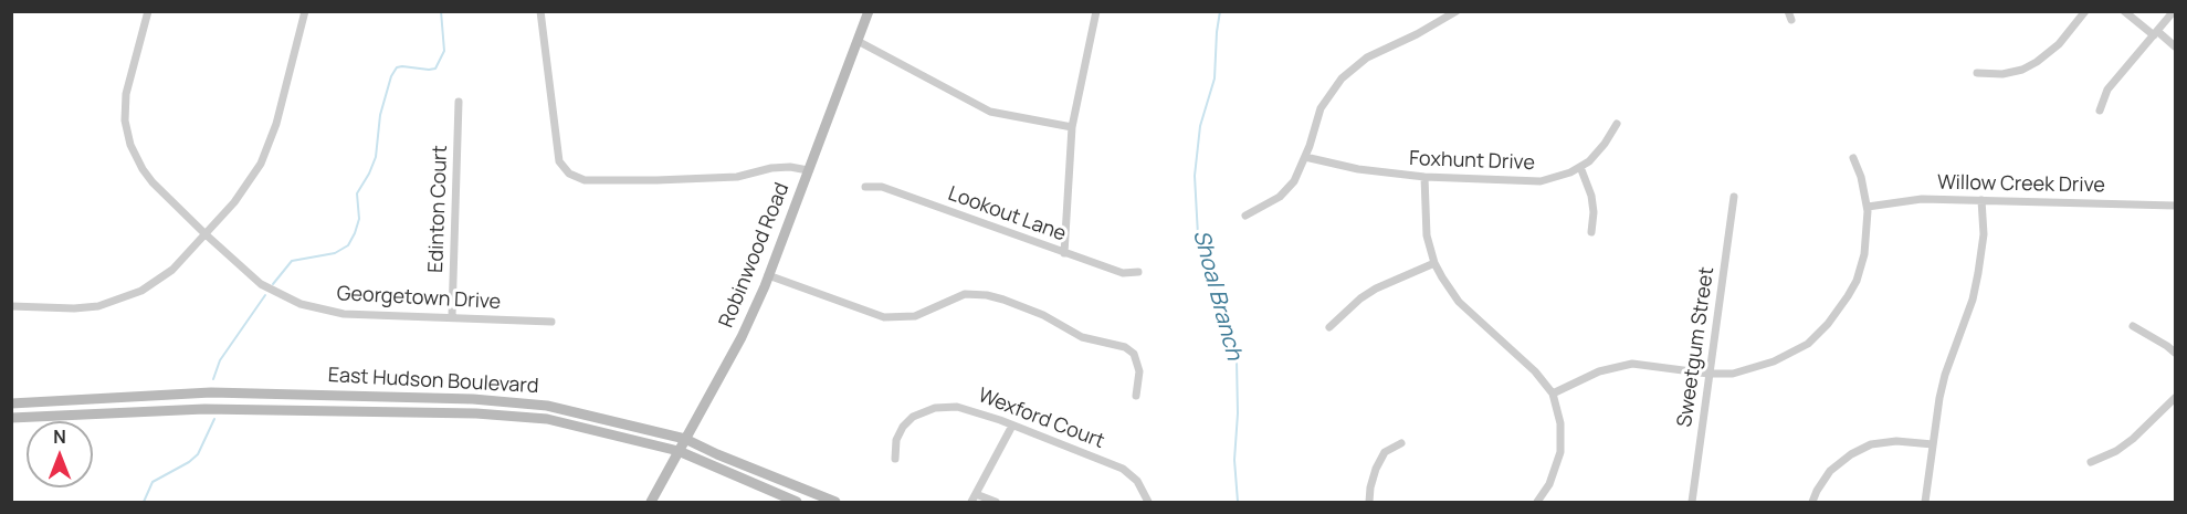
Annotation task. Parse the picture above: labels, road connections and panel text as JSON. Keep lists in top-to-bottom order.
{
  "streets": {
    "main road": ["Robinwood Road", "East Hudson Boulevard"],
    "street": [
      "Foxhunt Drive",
      "Willow Creek Drive",
      "Edinton Court",
      "Lookout Lane",
      "Georgetown Drive",
      "Sweetgum Street",
      "Wexford Court"
    ]
  },
  "crossings": [
    ["Edinton Court", "Georgetown Drive"],
    ["Robinwood Road", "East Hudson Boulevard"]
  ],
  "water": ["Shoal Branch"],
  "north": "top"
}
